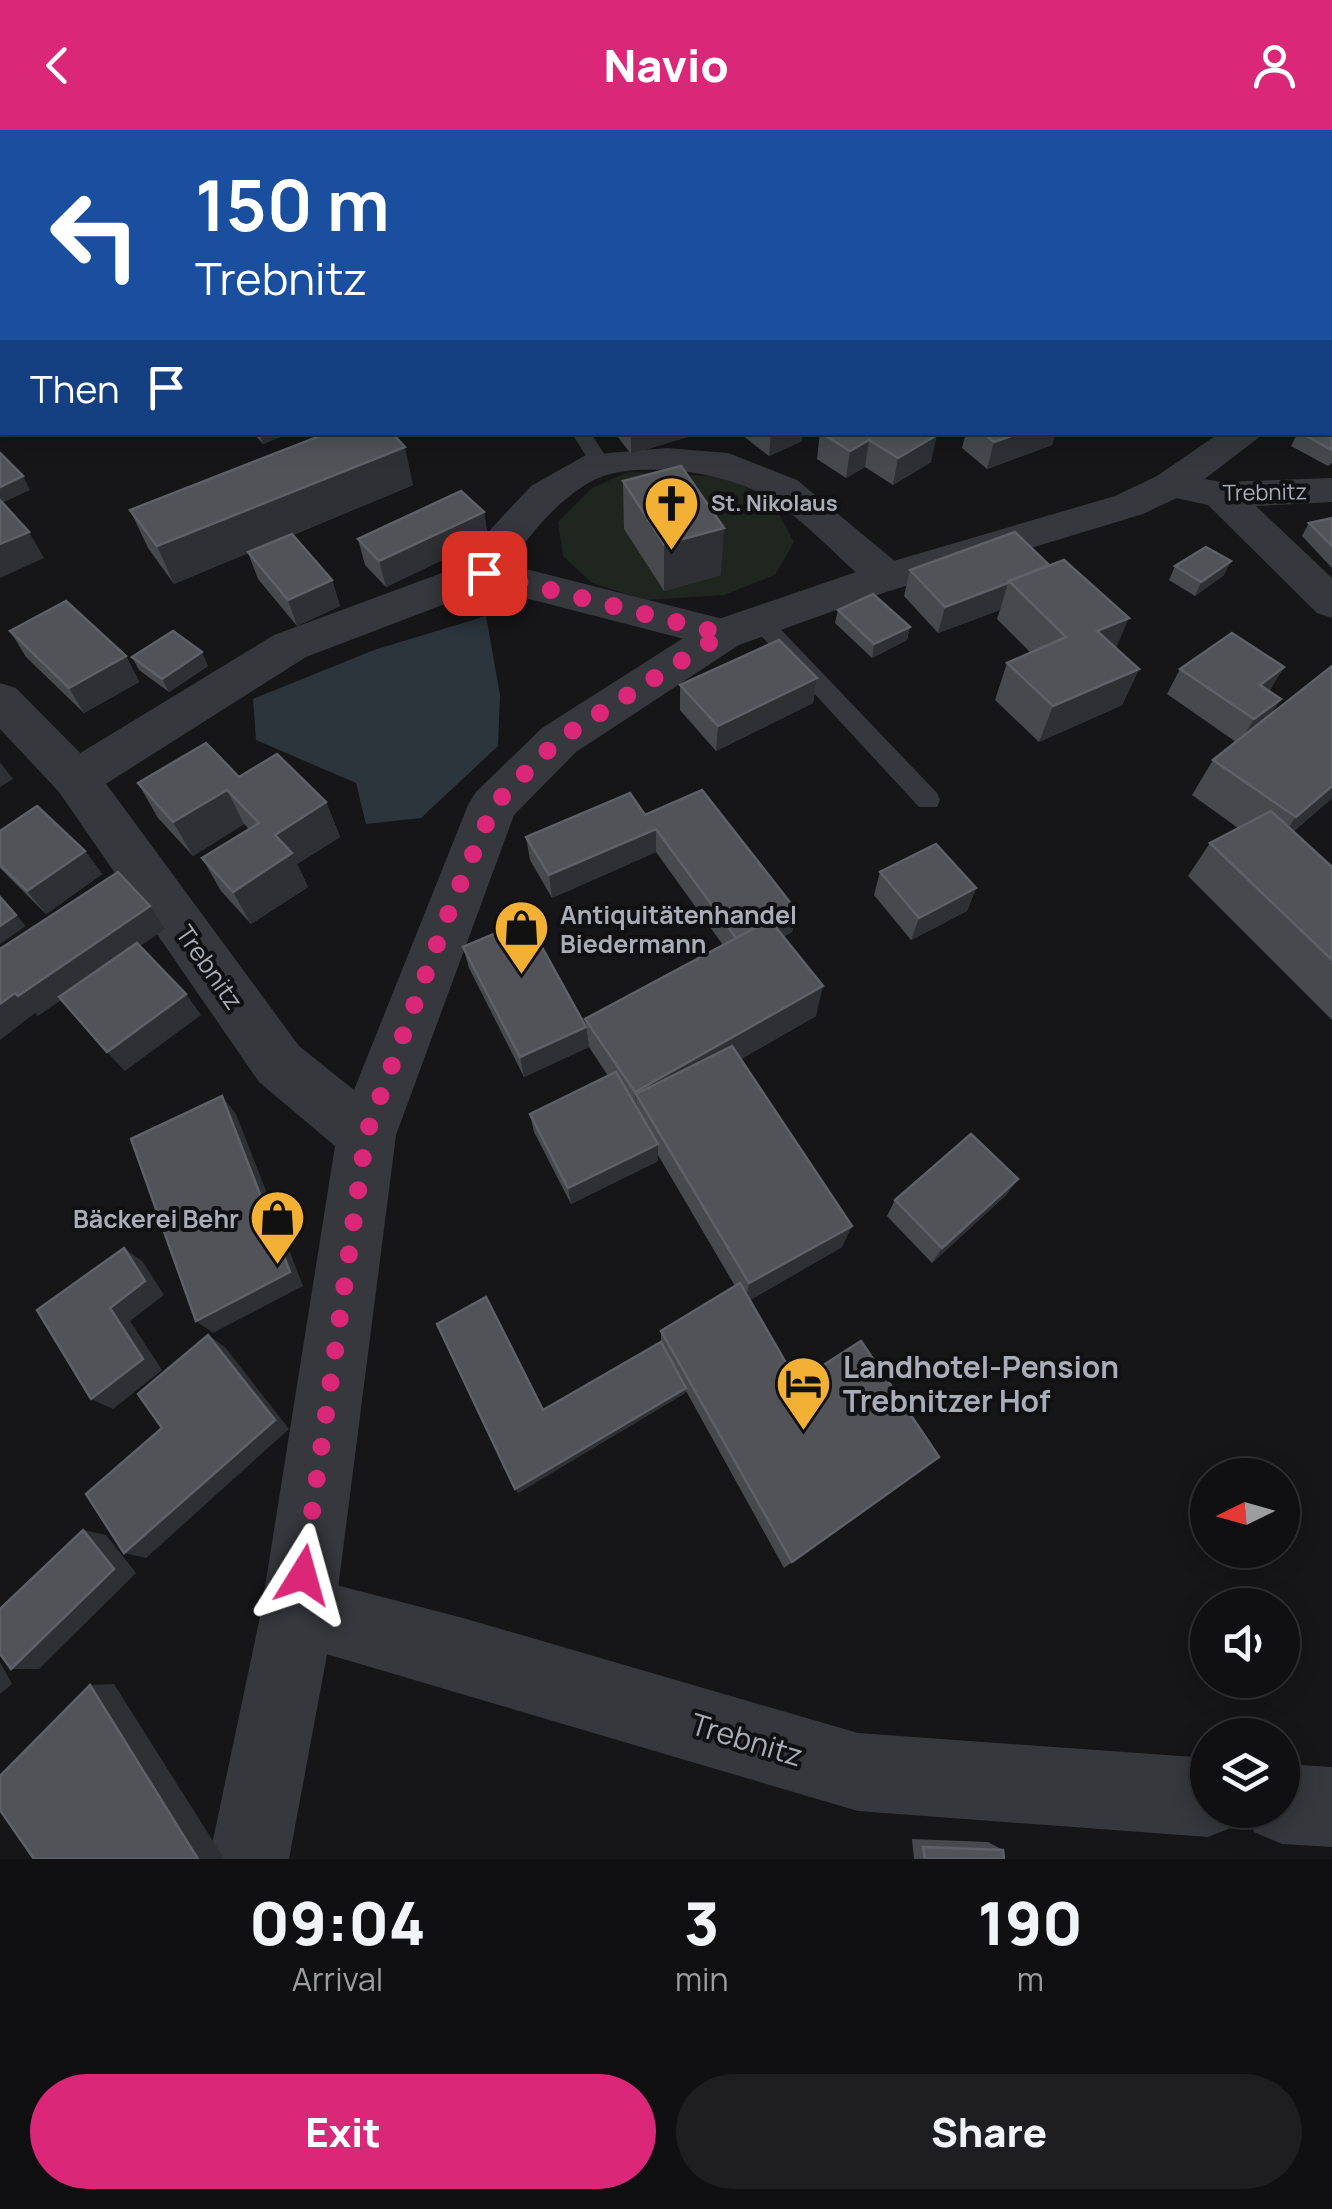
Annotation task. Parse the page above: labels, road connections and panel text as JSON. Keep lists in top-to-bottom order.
{
  "streets": {
    "street": ["Trebnitz"]
  },
  "places": {
    "church": ["St. Nikolaus"],
    "shop": ["Antiquitätenhandel Biedermann", "Bäckerei Behr"],
    "hotel": ["Landhotel-Pension Trebnitzer Hof"]
  },
  "north": "left",
  "page": {
    "header": "Navio",
    "turn": ["150 m", "Trebnitz"],
    "then": "Then",
    "eta": [
      "09:04",
      "Arrival",
      "3",
      "min",
      "190",
      "m"
    ],
    "buttons": ["Exit", "Share"]
  }
}
